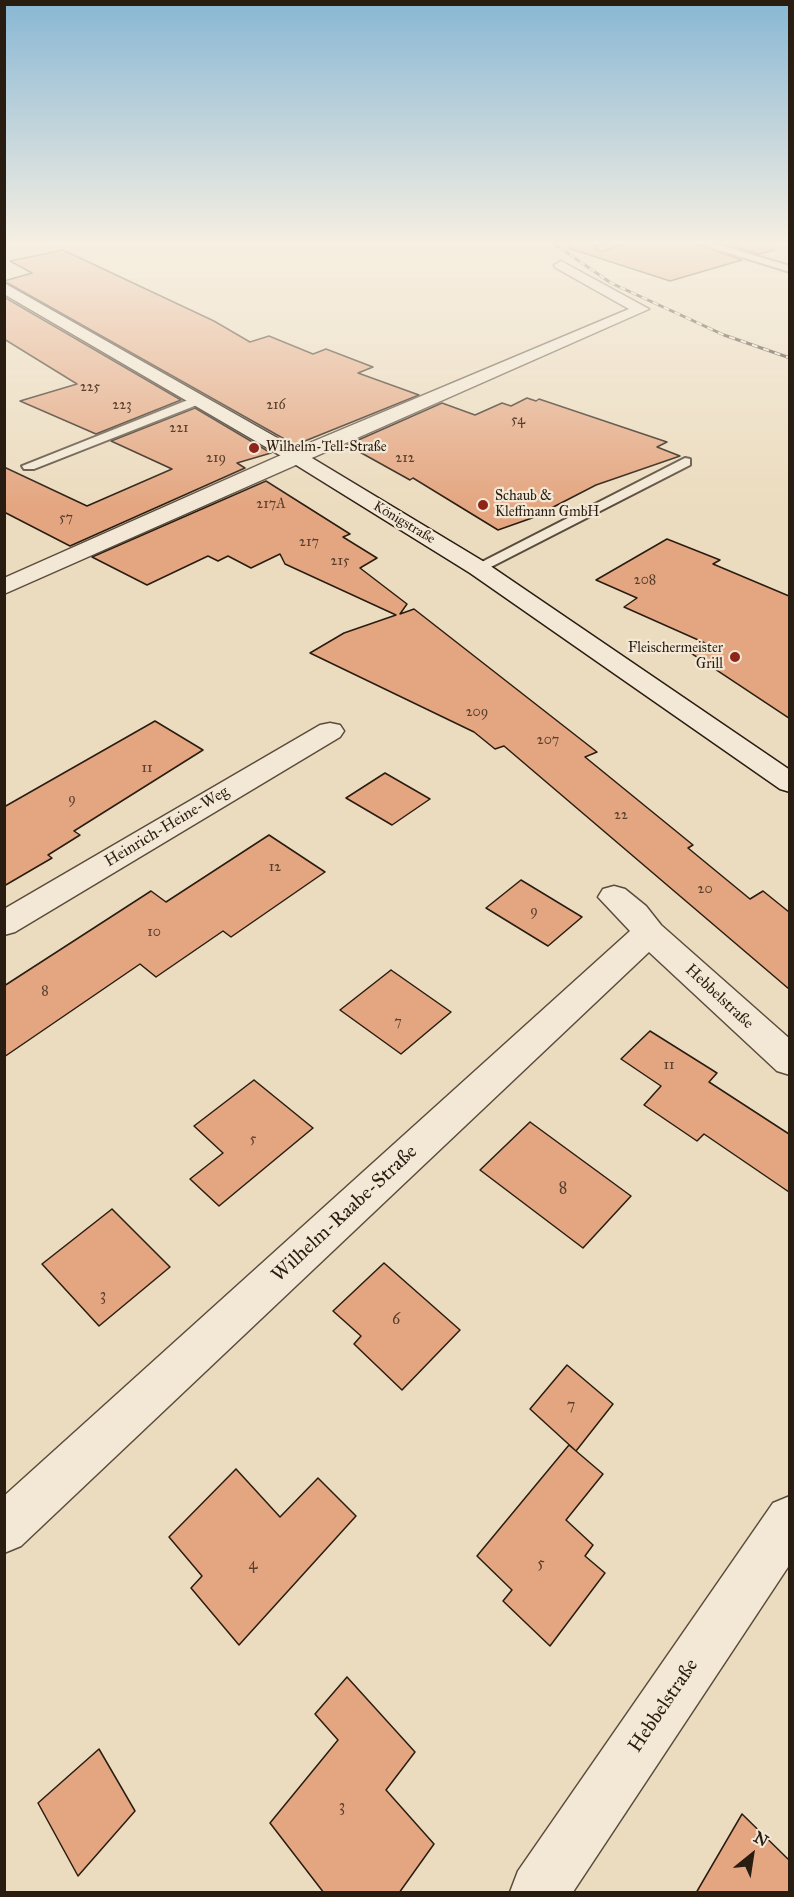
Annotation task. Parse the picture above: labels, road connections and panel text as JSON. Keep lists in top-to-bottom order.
{
  "streets": {
    "street": [
      "Königstraße",
      "Heinrich-Heine-Weg",
      "Hebbelstraße",
      "Wilhelm-Raabe-Straße"
    ]
  },
  "crossings": [
    ["Hebbelstraße", "Wilhelm-Raabe-Straße"]
  ],
  "places": ["Wilhelm-Tell-Straße", "Schaub & Kleffmann GmbH", "Fleischermeister Grill"],
  "house_numbers": [
    "225",
    "223",
    "216",
    "54",
    "221",
    "219",
    "212",
    "217A",
    "57",
    "217",
    "215",
    "208",
    "209",
    "207",
    "11",
    "9",
    "22",
    "12",
    "20",
    "9",
    "10",
    "8",
    "7",
    "11",
    "5",
    "8",
    "3",
    "6",
    "7",
    "5",
    "4",
    "3"
  ],
  "north": "top right"
}
